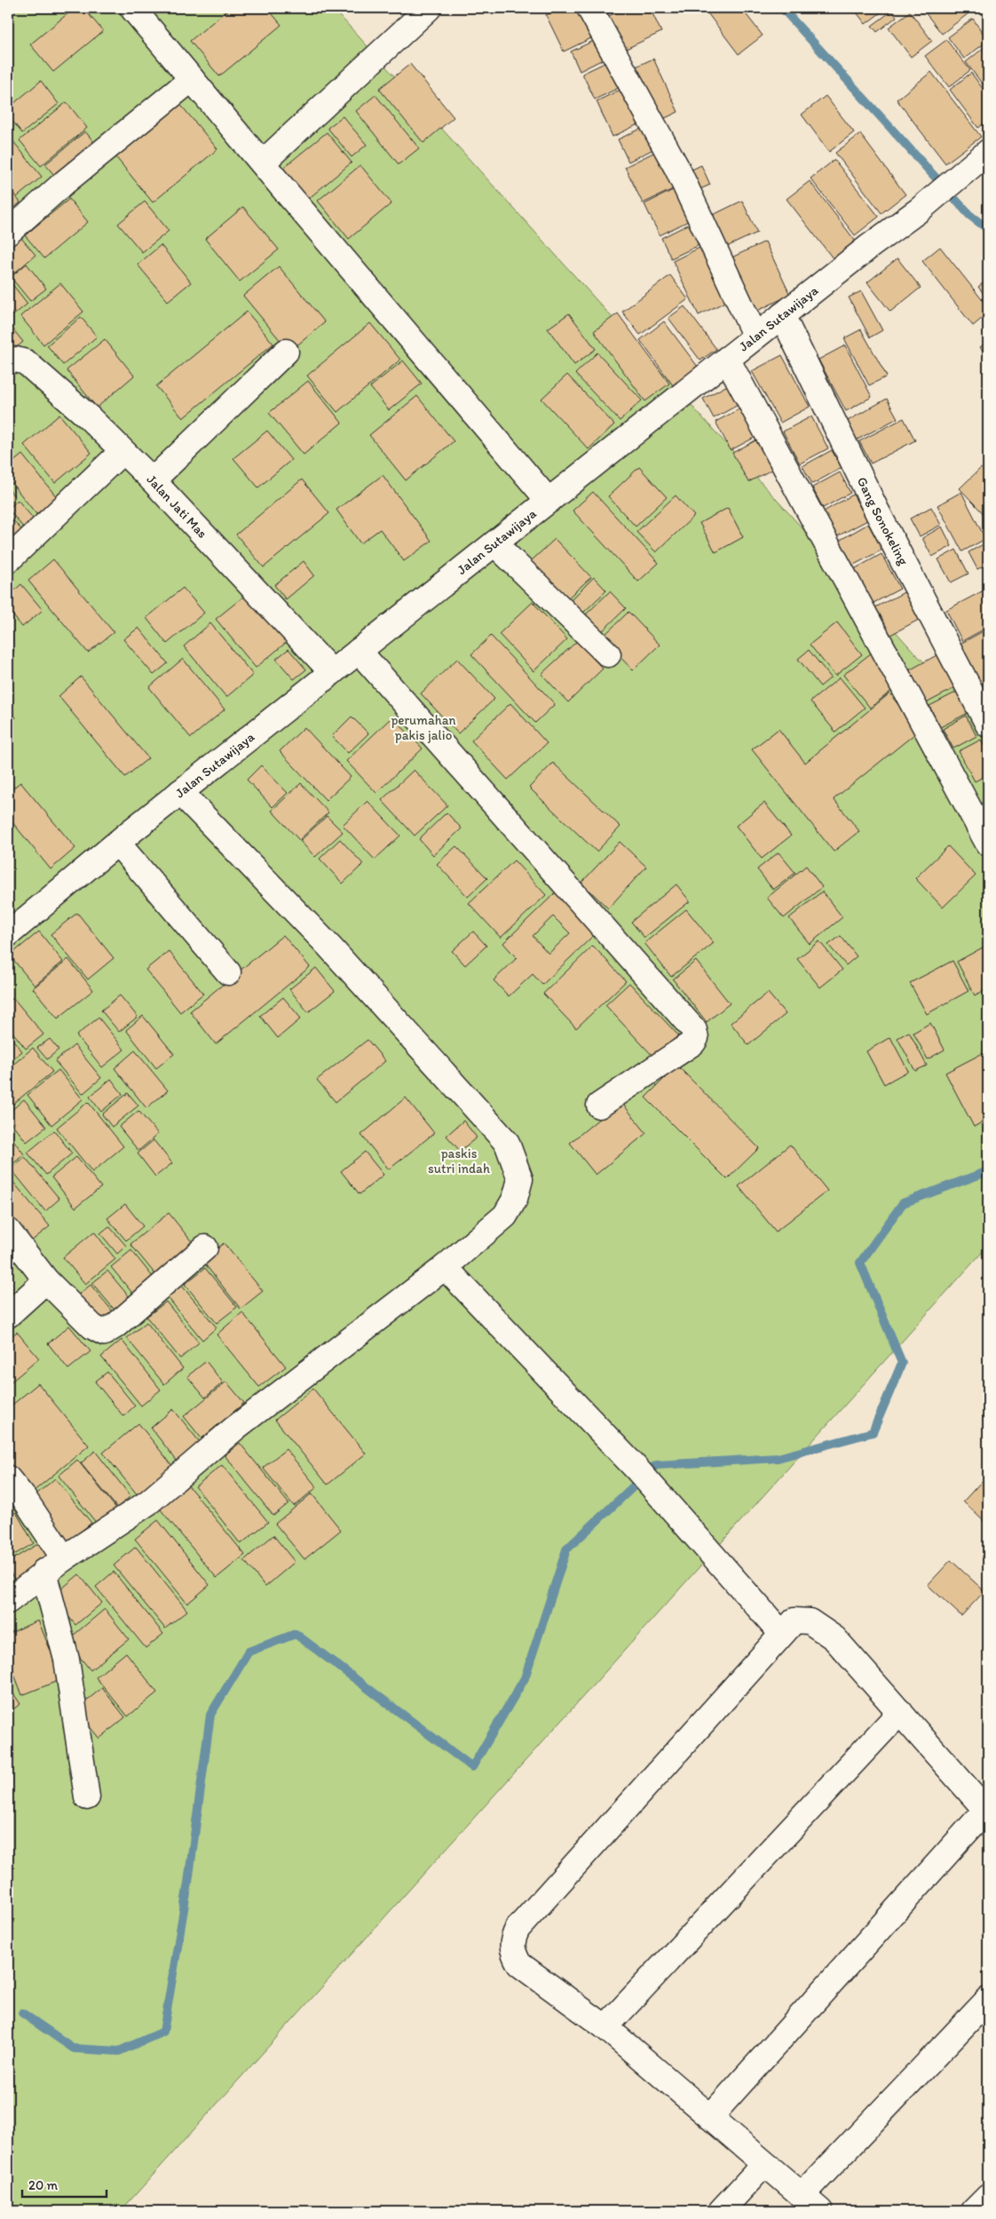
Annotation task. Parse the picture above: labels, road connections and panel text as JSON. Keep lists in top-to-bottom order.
{
  "streets": {
    "street": ["Jalan Sutawijaya", "Jalan Jati Mas", "Gang Sonokeling"]
  },
  "crossings": [
    ["Jalan Sutawijaya", "Jalan Jati Mas"],
    ["Jalan Sutawijaya", "Gang Sonokeling"]
  ],
  "parks": ["perumahan pakis jalio", "paskis sutri indah"],
  "scale_bar": "20 m"
}
